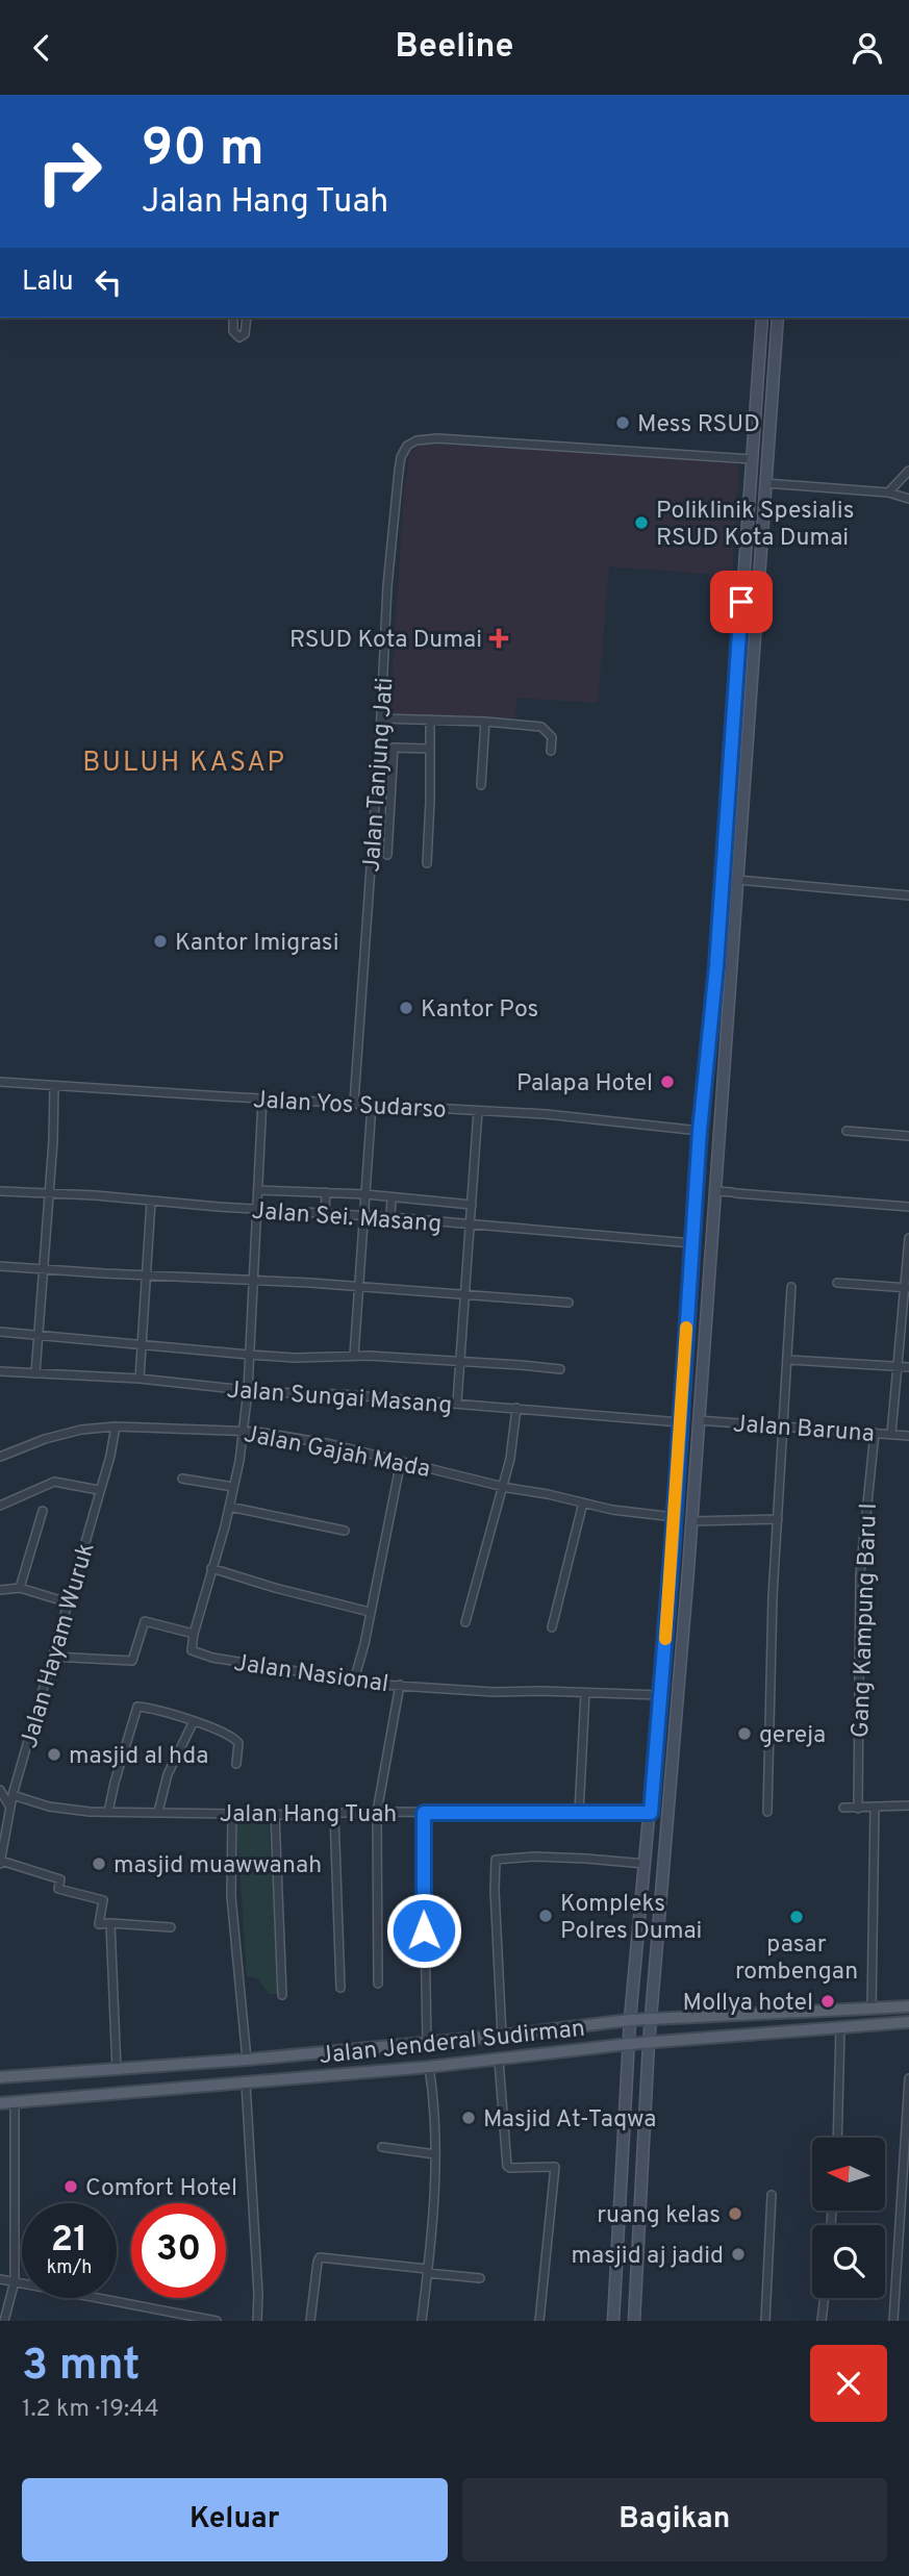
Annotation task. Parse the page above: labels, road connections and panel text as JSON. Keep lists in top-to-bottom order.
{
  "streets": {
    "main road": ["Jalan Jenderal Sudirman"],
    "street": [
      "Jalan Tanjung Jati",
      "Jalan Yos Sudarso",
      "Jalan Sei. Masang",
      "Jalan Sungai Masang",
      "Jalan Baruna",
      "Jalan Gajah Mada",
      "Gang Kampung Baru I",
      "Jalan Hayam Wuruk",
      "Jalan Nasional",
      "Jalan Hang Tuah"
    ]
  },
  "crossings": [
    ["Jalan Tanjung Jati", "Jalan Yos Sudarso"],
    ["Jalan Baruna", "Gang Kampung Baru I"],
    ["Jalan Gajah Mada", "Jalan Hayam Wuruk"],
    ["Jalan Hayam Wuruk", "Jalan Hang Tuah"]
  ],
  "districts": ["BULUH KASAP"],
  "places": {
    "other": [
      "Mess RSUD",
      "Poliklinik Spesialis RSUD Kota Dumai",
      "Kantor Imigrasi",
      "Kantor Pos",
      "Palapa Hotel",
      "gereja",
      "masjid al hda",
      "masjid muawwanah",
      "Kompleks Polres Dumai",
      "pasar rombengan",
      "Mollya hotel",
      "Masjid At-Taqwa",
      "Comfort Hotel",
      "ruang kelas",
      "masjid aj jadid"
    ],
    "health": ["RSUD Kota Dumai"]
  },
  "north": "left",
  "page": {
    "header": "Beeline",
    "turn": ["90 m", "Jalan Hang Tuah"],
    "then": "Lalu",
    "speed": "21 km/h",
    "limit": "30",
    "heading": ["3 mnt", "1.2 km · 19:44"],
    "buttons": ["Keluar", "Bagikan"]
  }
}
